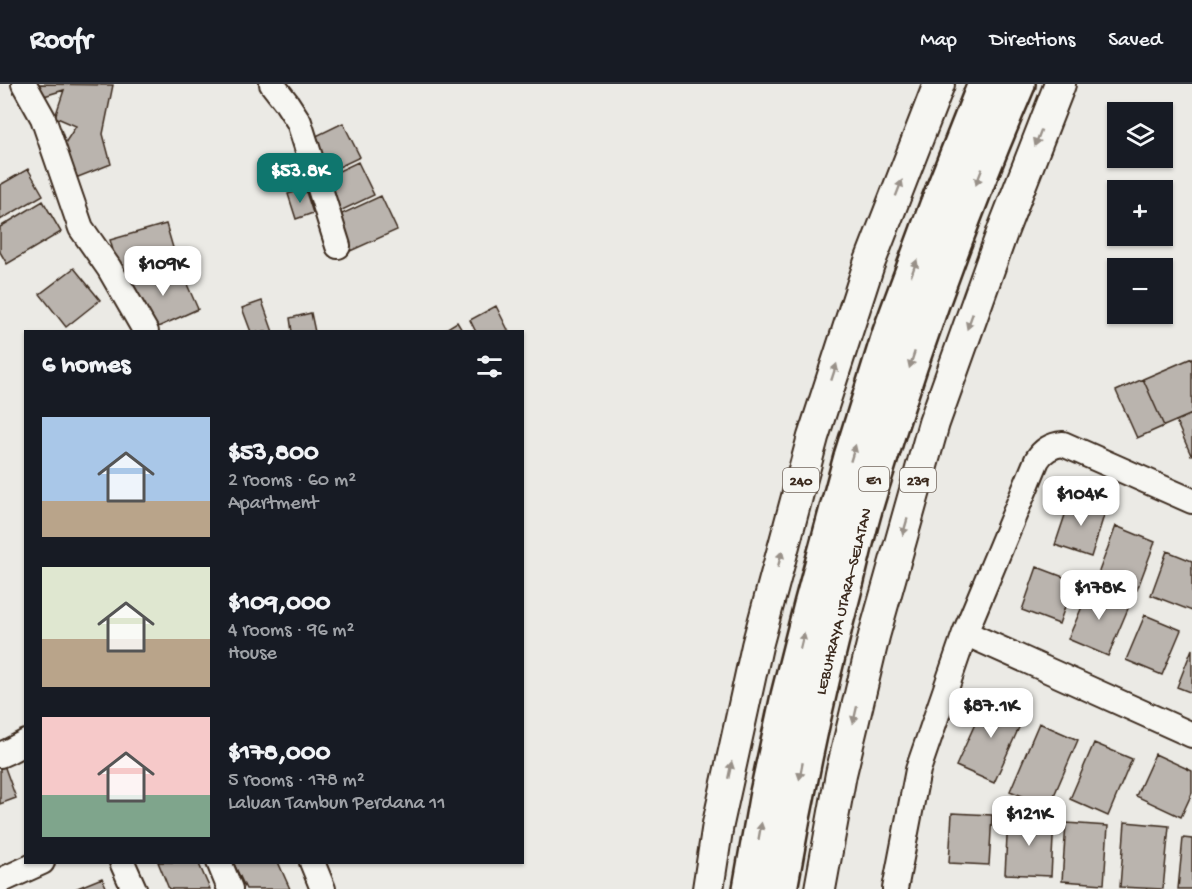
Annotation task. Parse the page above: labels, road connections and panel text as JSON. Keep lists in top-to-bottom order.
{
  "streets": {
    "highway": ["E1", "LEBUHRAYA UTARA–SELATAN"],
    "main road": ["240", "239"]
  },
  "page": {
    "header": "Roofr",
    "nav": ["Map", "Directions", "Saved"],
    "map_buttons": ["+", "−"],
    "price": [
      "$53.8K",
      "$109K",
      "$104K",
      "$178K",
      "$87.1K",
      "$121K"
    ],
    "heading": "6 homes",
    "list": [
      {
        "name": "$53,800",
        "note": "2 rooms · 60 m² · Apartment"
      },
      {
        "name": "$109,000",
        "note": "4 rooms · 96 m² · House"
      },
      {
        "name": "$178,000",
        "note": "5 rooms · 178 m² · Laluan Tambun Perdana 11"
      }
    ]
  }
}
